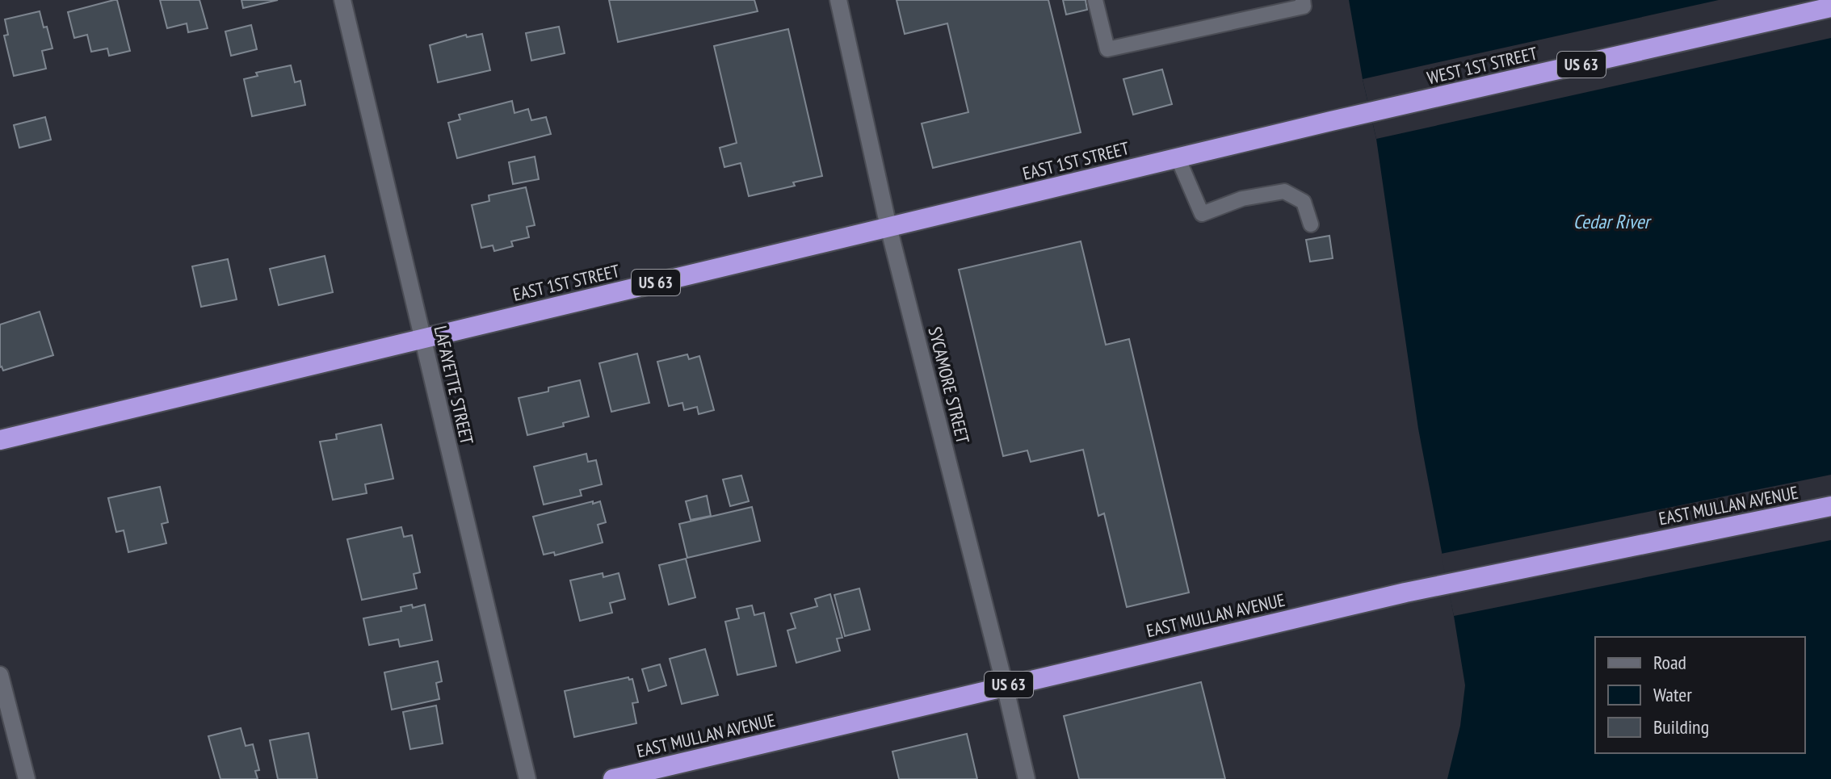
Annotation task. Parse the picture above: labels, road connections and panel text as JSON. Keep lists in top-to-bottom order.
{
  "streets": {
    "highway": [
      "US 63",
      "WEST 1ST STREET",
      "EAST 1ST STREET",
      "EAST MULLAN AVENUE"
    ],
    "street": ["LAFAYETTE STREET", "SYCAMORE STREET"]
  },
  "crossings": [
    ["WEST 1ST STREET", "EAST 1ST STREET"],
    ["EAST 1ST STREET", "LAFAYETTE STREET"],
    ["EAST 1ST STREET", "SYCAMORE STREET"],
    ["SYCAMORE STREET", "EAST MULLAN AVENUE"]
  ],
  "water": ["Cedar River"],
  "legend": ["Road", "Water", "Building"]
}
